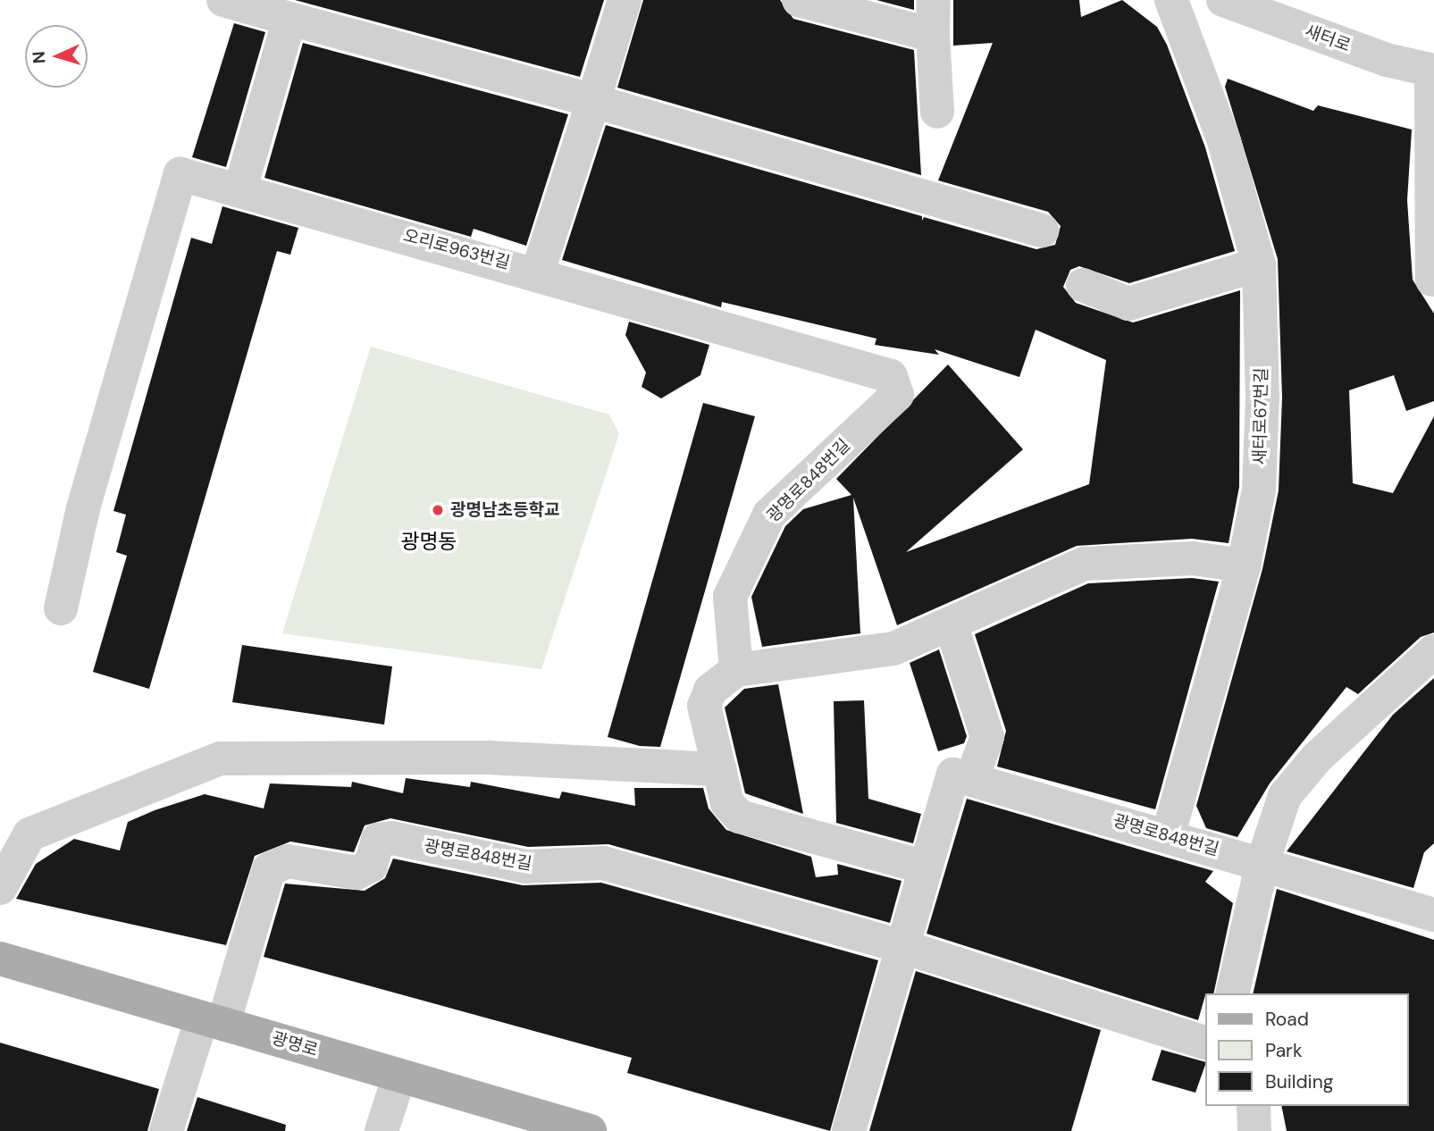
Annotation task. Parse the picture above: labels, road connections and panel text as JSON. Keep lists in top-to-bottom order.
{
  "streets": {
    "main road": ["광명로"],
    "street": [
      "새터로",
      "오리로963번길",
      "새터로67번길",
      "광명로848번길"
    ]
  },
  "crossings": [
    ["오리로963번길", "광명로848번길"],
    ["새터로67번길", "광명로848번길"],
    ["광명로848번길", "광명로"]
  ],
  "districts": ["광명동"],
  "places": ["광명남초등학교"],
  "legend": ["Road", "Park", "Building"],
  "north": "left"
}
